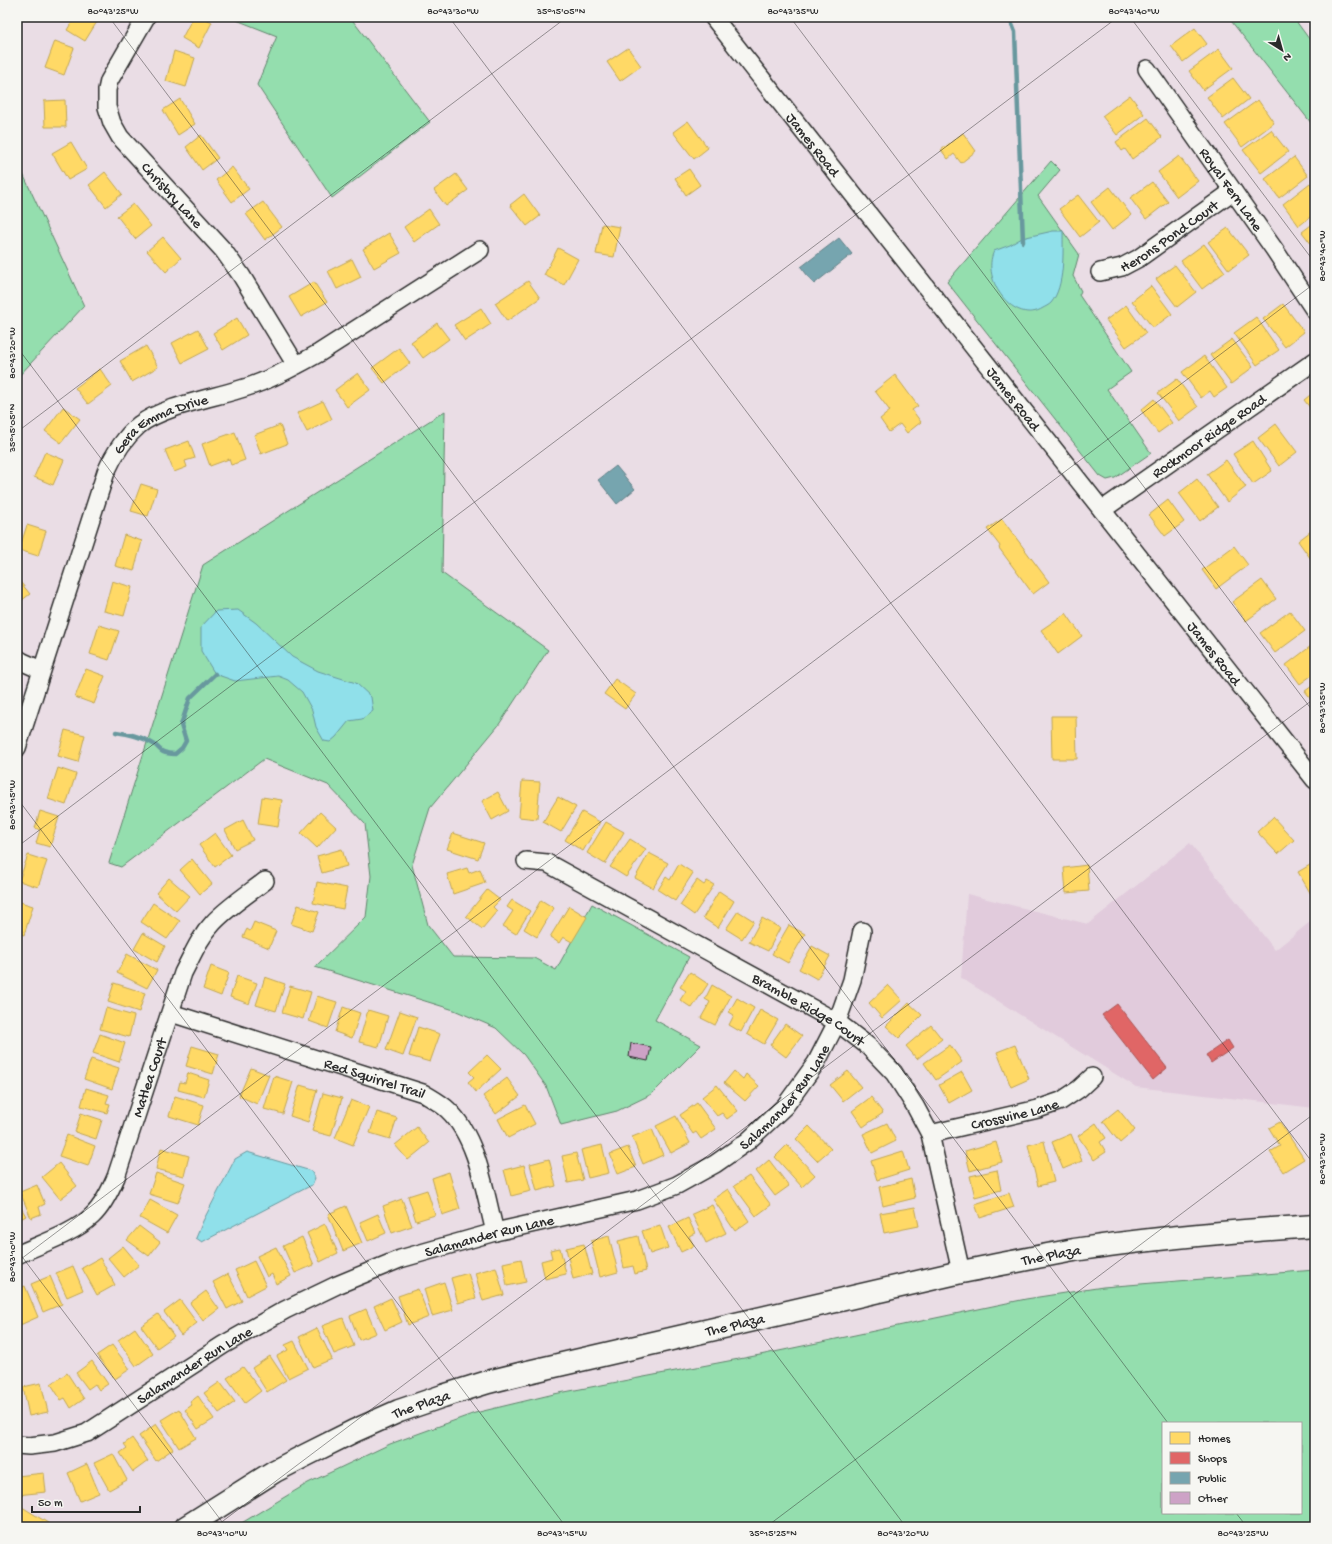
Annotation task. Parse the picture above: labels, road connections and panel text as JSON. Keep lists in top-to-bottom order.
{
  "streets": {
    "street": [
      "James Road",
      "Royal Fern Lane",
      "Chrisbry Lane",
      "Herons Pond Court",
      "Gera Emma Drive",
      "Rockmoor Ridge Road",
      "Bramble Ridge Court",
      "Matlea Court",
      "Red Squirrel Trail",
      "Salamander Run Lane",
      "Crossvine Lane",
      "The Plaza"
    ]
  },
  "crossings": [
    ["James Road", "Rockmoor Ridge Road"],
    ["Royal Fern Lane", "Herons Pond Court"],
    ["Chrisbry Lane", "Gera Emma Drive"],
    ["Bramble Ridge Court", "Salamander Run Lane"],
    ["Bramble Ridge Court", "Crossvine Lane"],
    ["Bramble Ridge Court", "The Plaza"],
    ["Matlea Court", "Red Squirrel Trail"],
    ["Red Squirrel Trail", "Salamander Run Lane"]
  ],
  "legend": [
    "Homes",
    "Shops",
    "Public",
    "Other"
  ],
  "scale_bar": "50 m",
  "north": "bottom right",
  "coordinates": [
    "80°43'25\"W",
    "80°43'30\"W",
    "35°15'05\"N",
    "80°43'35\"W",
    "80°43'40\"W",
    "80°43'20\"W",
    "80°43'15\"W",
    "80°43'10\"W",
    "35°15'25\"N"
  ]
}
